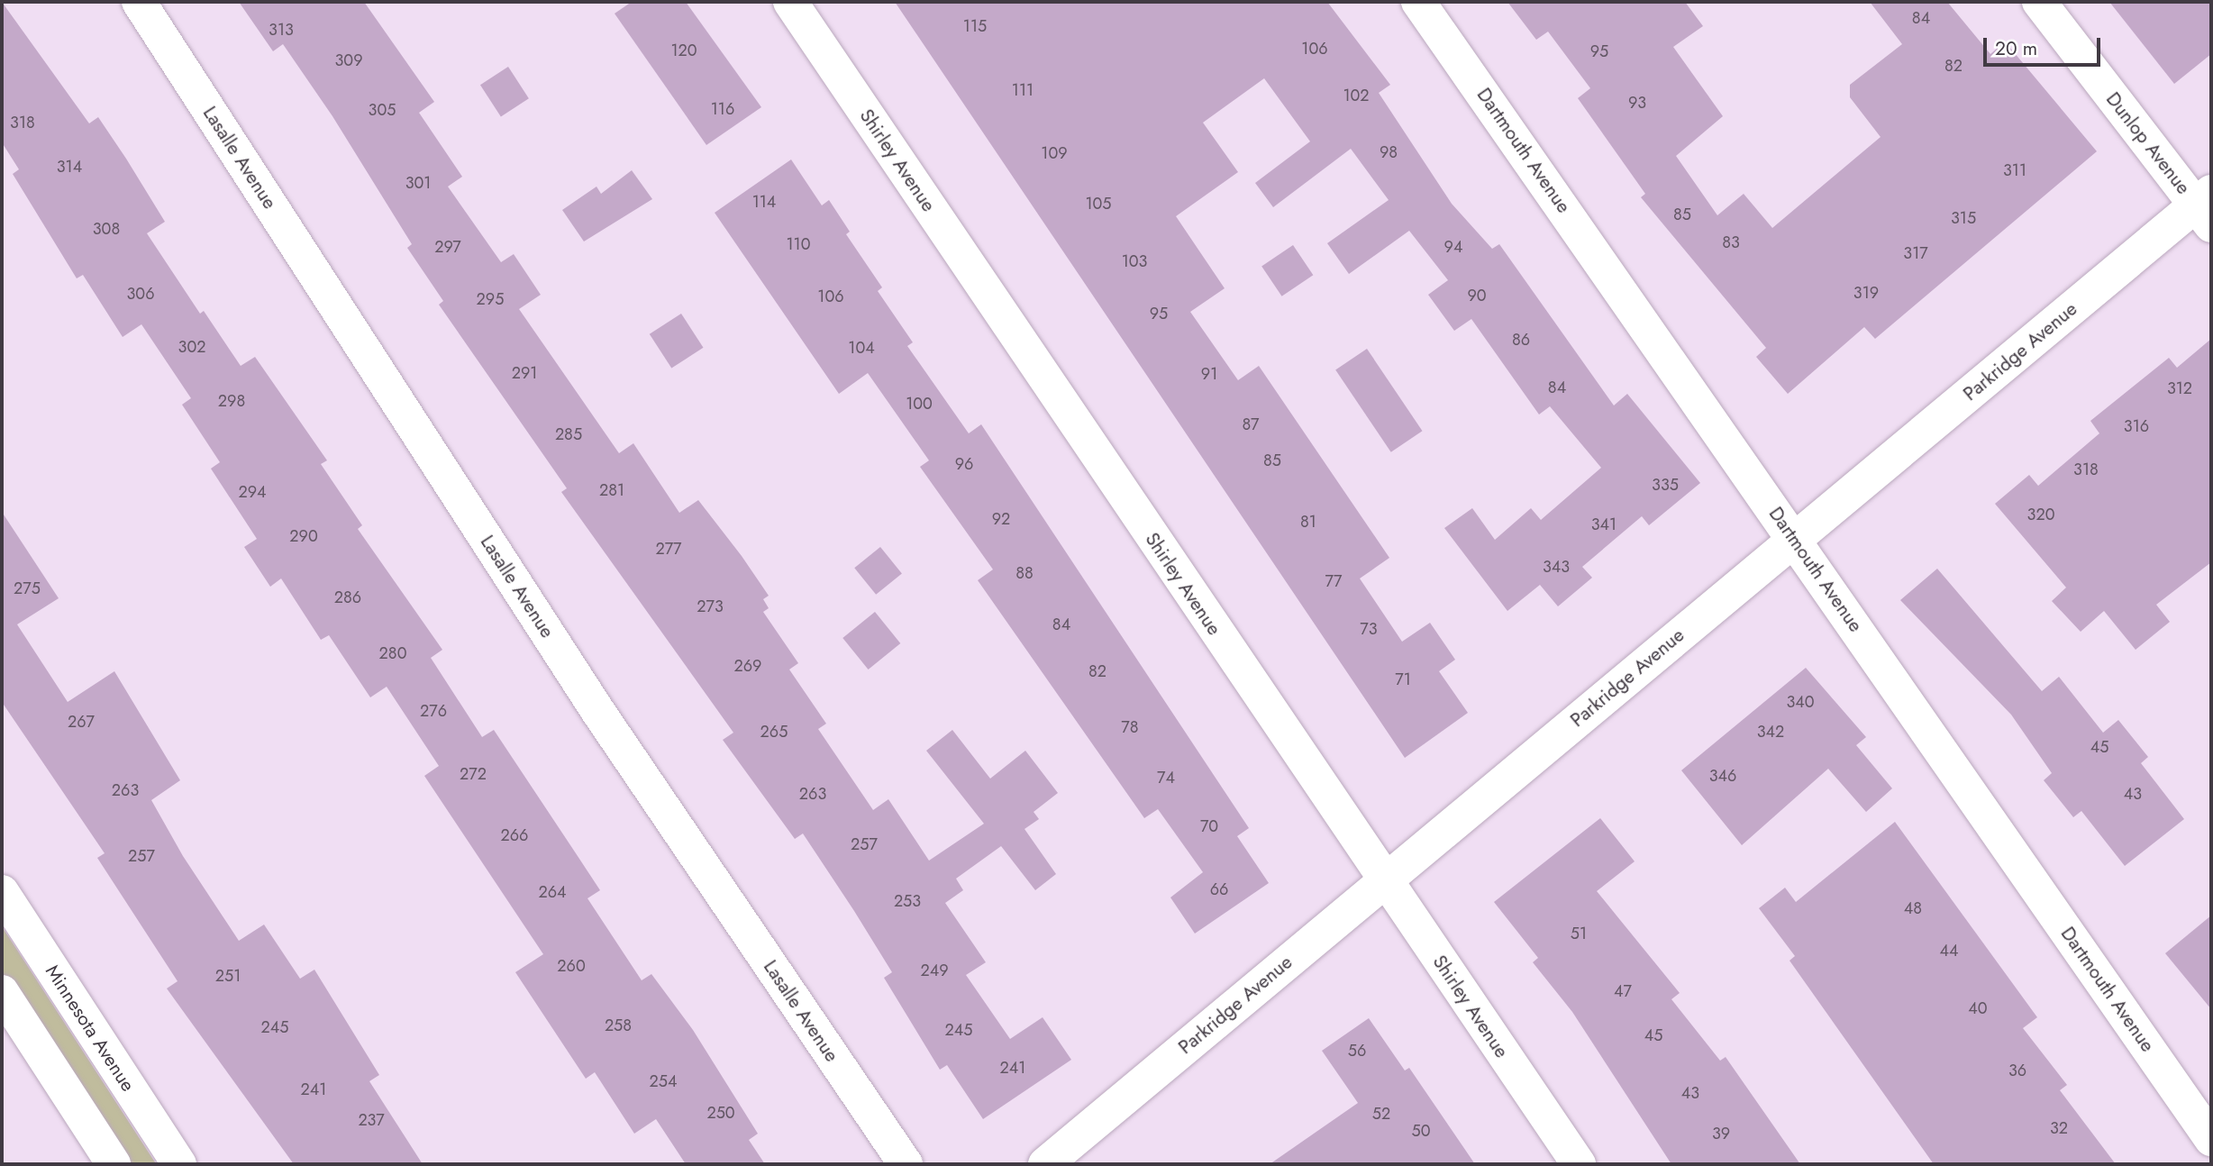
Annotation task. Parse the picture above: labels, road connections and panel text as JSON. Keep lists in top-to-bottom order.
{
  "streets": {
    "street": [
      "Dunlop Avenue",
      "Dartmouth Avenue",
      "Lasalle Avenue",
      "Shirley Avenue",
      "Parkridge Avenue",
      "Minnesota Avenue"
    ]
  },
  "crossings": [
    ["Dunlop Avenue", "Parkridge Avenue"],
    ["Dartmouth Avenue", "Parkridge Avenue"],
    ["Shirley Avenue", "Parkridge Avenue"]
  ],
  "house_numbers": [
    "84",
    "115",
    "313",
    "106",
    "120",
    "95",
    "309",
    "82",
    "111",
    "102",
    "93",
    "116",
    "305",
    "318",
    "98",
    "109",
    "314",
    "311",
    "301",
    "114",
    "105",
    "85",
    "315",
    "308",
    "83",
    "110",
    "297",
    "94",
    "317",
    "103",
    "319",
    "306",
    "90",
    "106",
    "295",
    "95",
    "86",
    "302",
    "104",
    "291",
    "91",
    "84",
    "312",
    "298",
    "100",
    "87",
    "316",
    "285",
    "85",
    "96",
    "318",
    "335",
    "281",
    "294",
    "320",
    "92",
    "81",
    "341",
    "290",
    "277",
    "343",
    "88",
    "77",
    "275",
    "286",
    "273",
    "84",
    "73",
    "280",
    "269",
    "82",
    "71",
    "340",
    "276",
    "267",
    "78",
    "265",
    "342",
    "45",
    "272",
    "346",
    "74",
    "263",
    "263",
    "43",
    "70",
    "266",
    "257",
    "257",
    "66",
    "264",
    "253",
    "48",
    "51",
    "44",
    "260",
    "249",
    "251",
    "47",
    "40",
    "258",
    "245",
    "245",
    "45",
    "56",
    "241",
    "36",
    "254",
    "241",
    "43",
    "250",
    "52",
    "237",
    "32",
    "50",
    "39"
  ],
  "scale_bar": "20 m"
}
